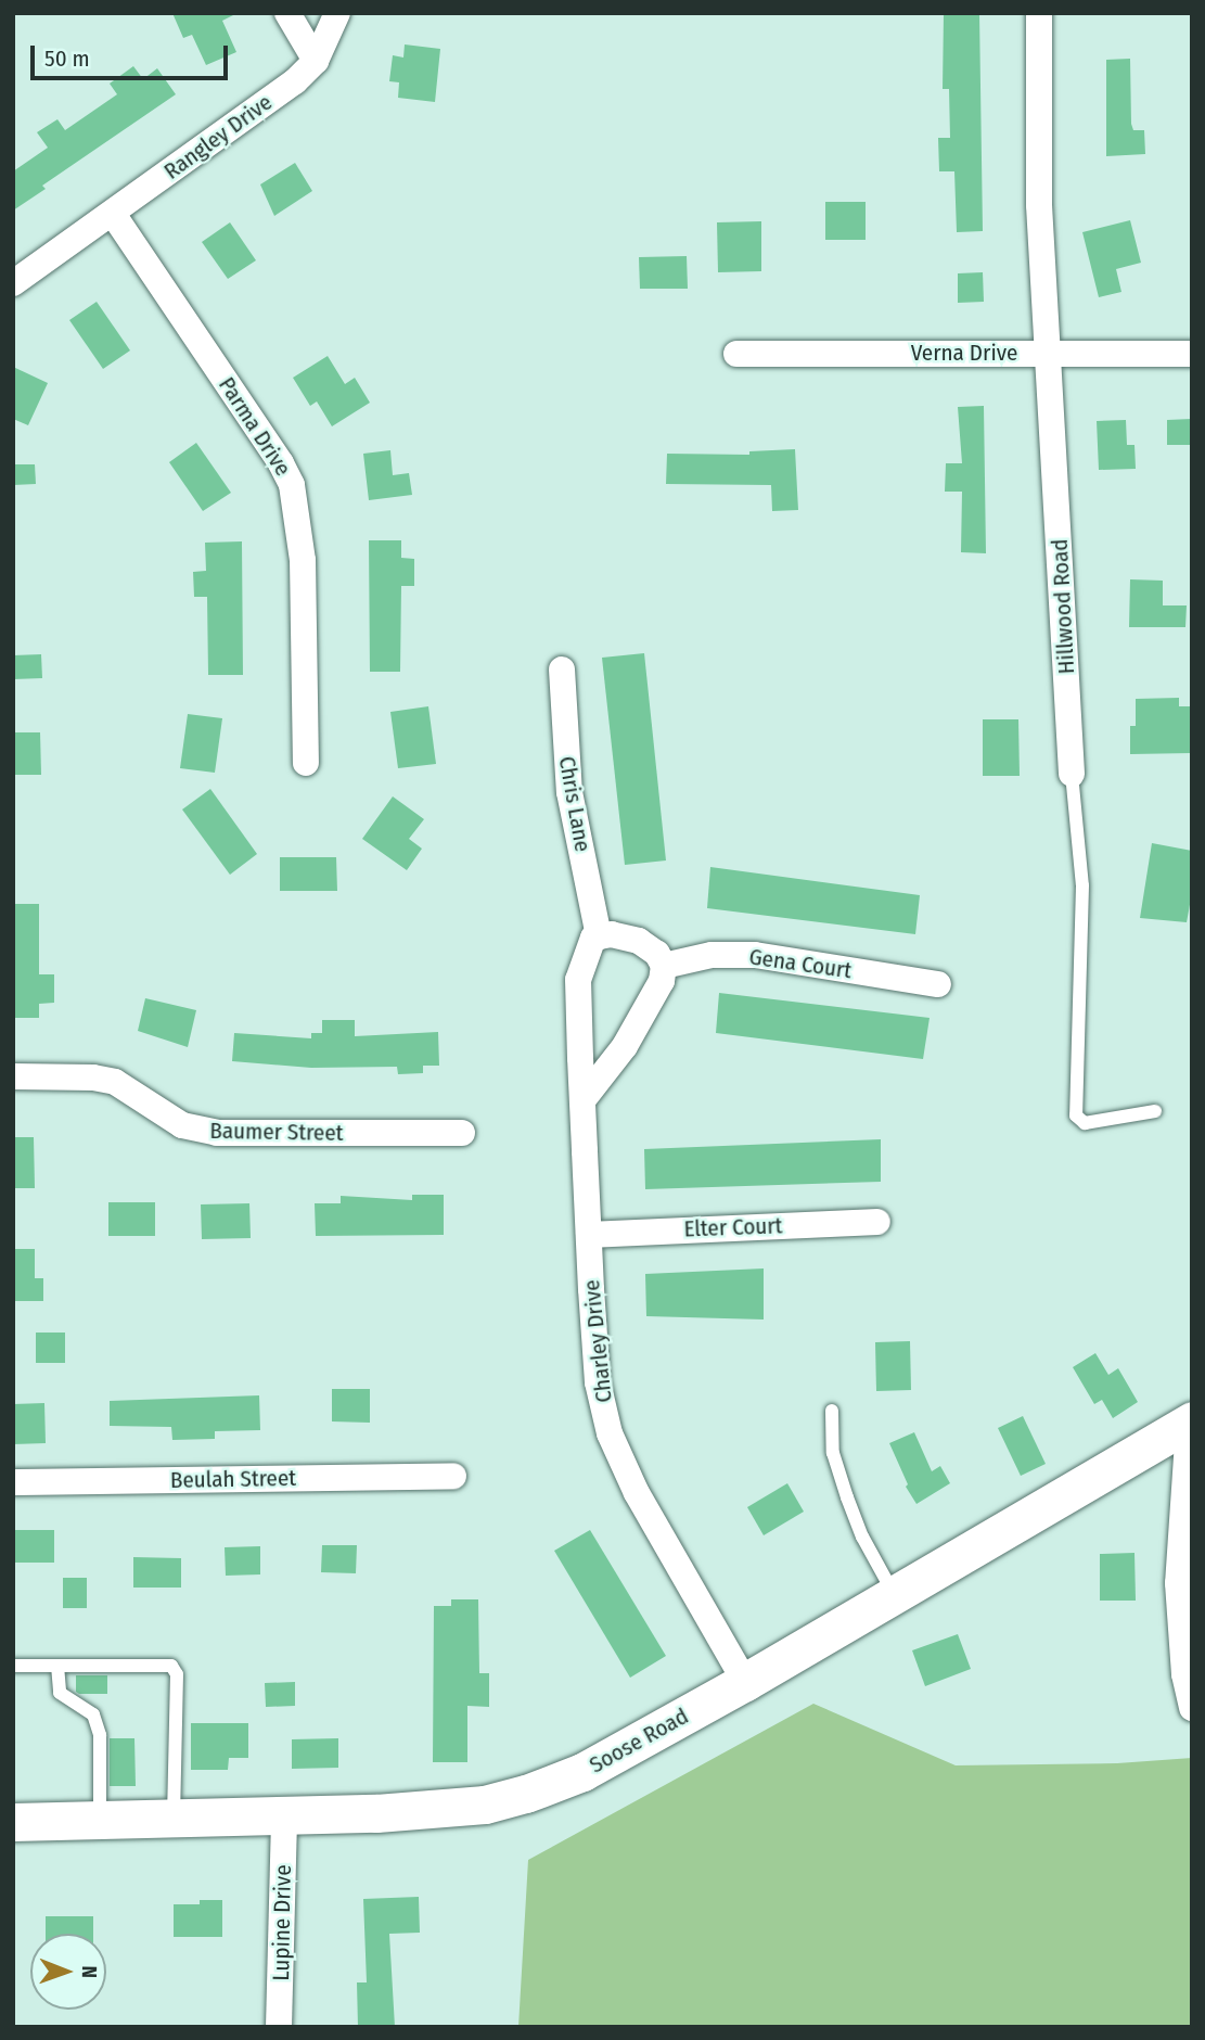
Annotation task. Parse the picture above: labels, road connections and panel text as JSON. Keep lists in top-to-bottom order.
{
  "streets": {
    "street": [
      "Rangley Drive",
      "Verna Drive",
      "Parma Drive",
      "Hillwood Road",
      "Chris Lane",
      "Gena Court",
      "Baumer Street",
      "Elter Court",
      "Charley Drive",
      "Beulah Street",
      "Soose Road",
      "Lupine Drive"
    ]
  },
  "crossings": [
    ["Rangley Drive", "Parma Drive"],
    ["Verna Drive", "Hillwood Road"],
    ["Chris Lane", "Charley Drive"],
    ["Elter Court", "Charley Drive"],
    ["Charley Drive", "Soose Road"],
    ["Soose Road", "Lupine Drive"]
  ],
  "scale_bar": "50 m",
  "north": "right"
}
